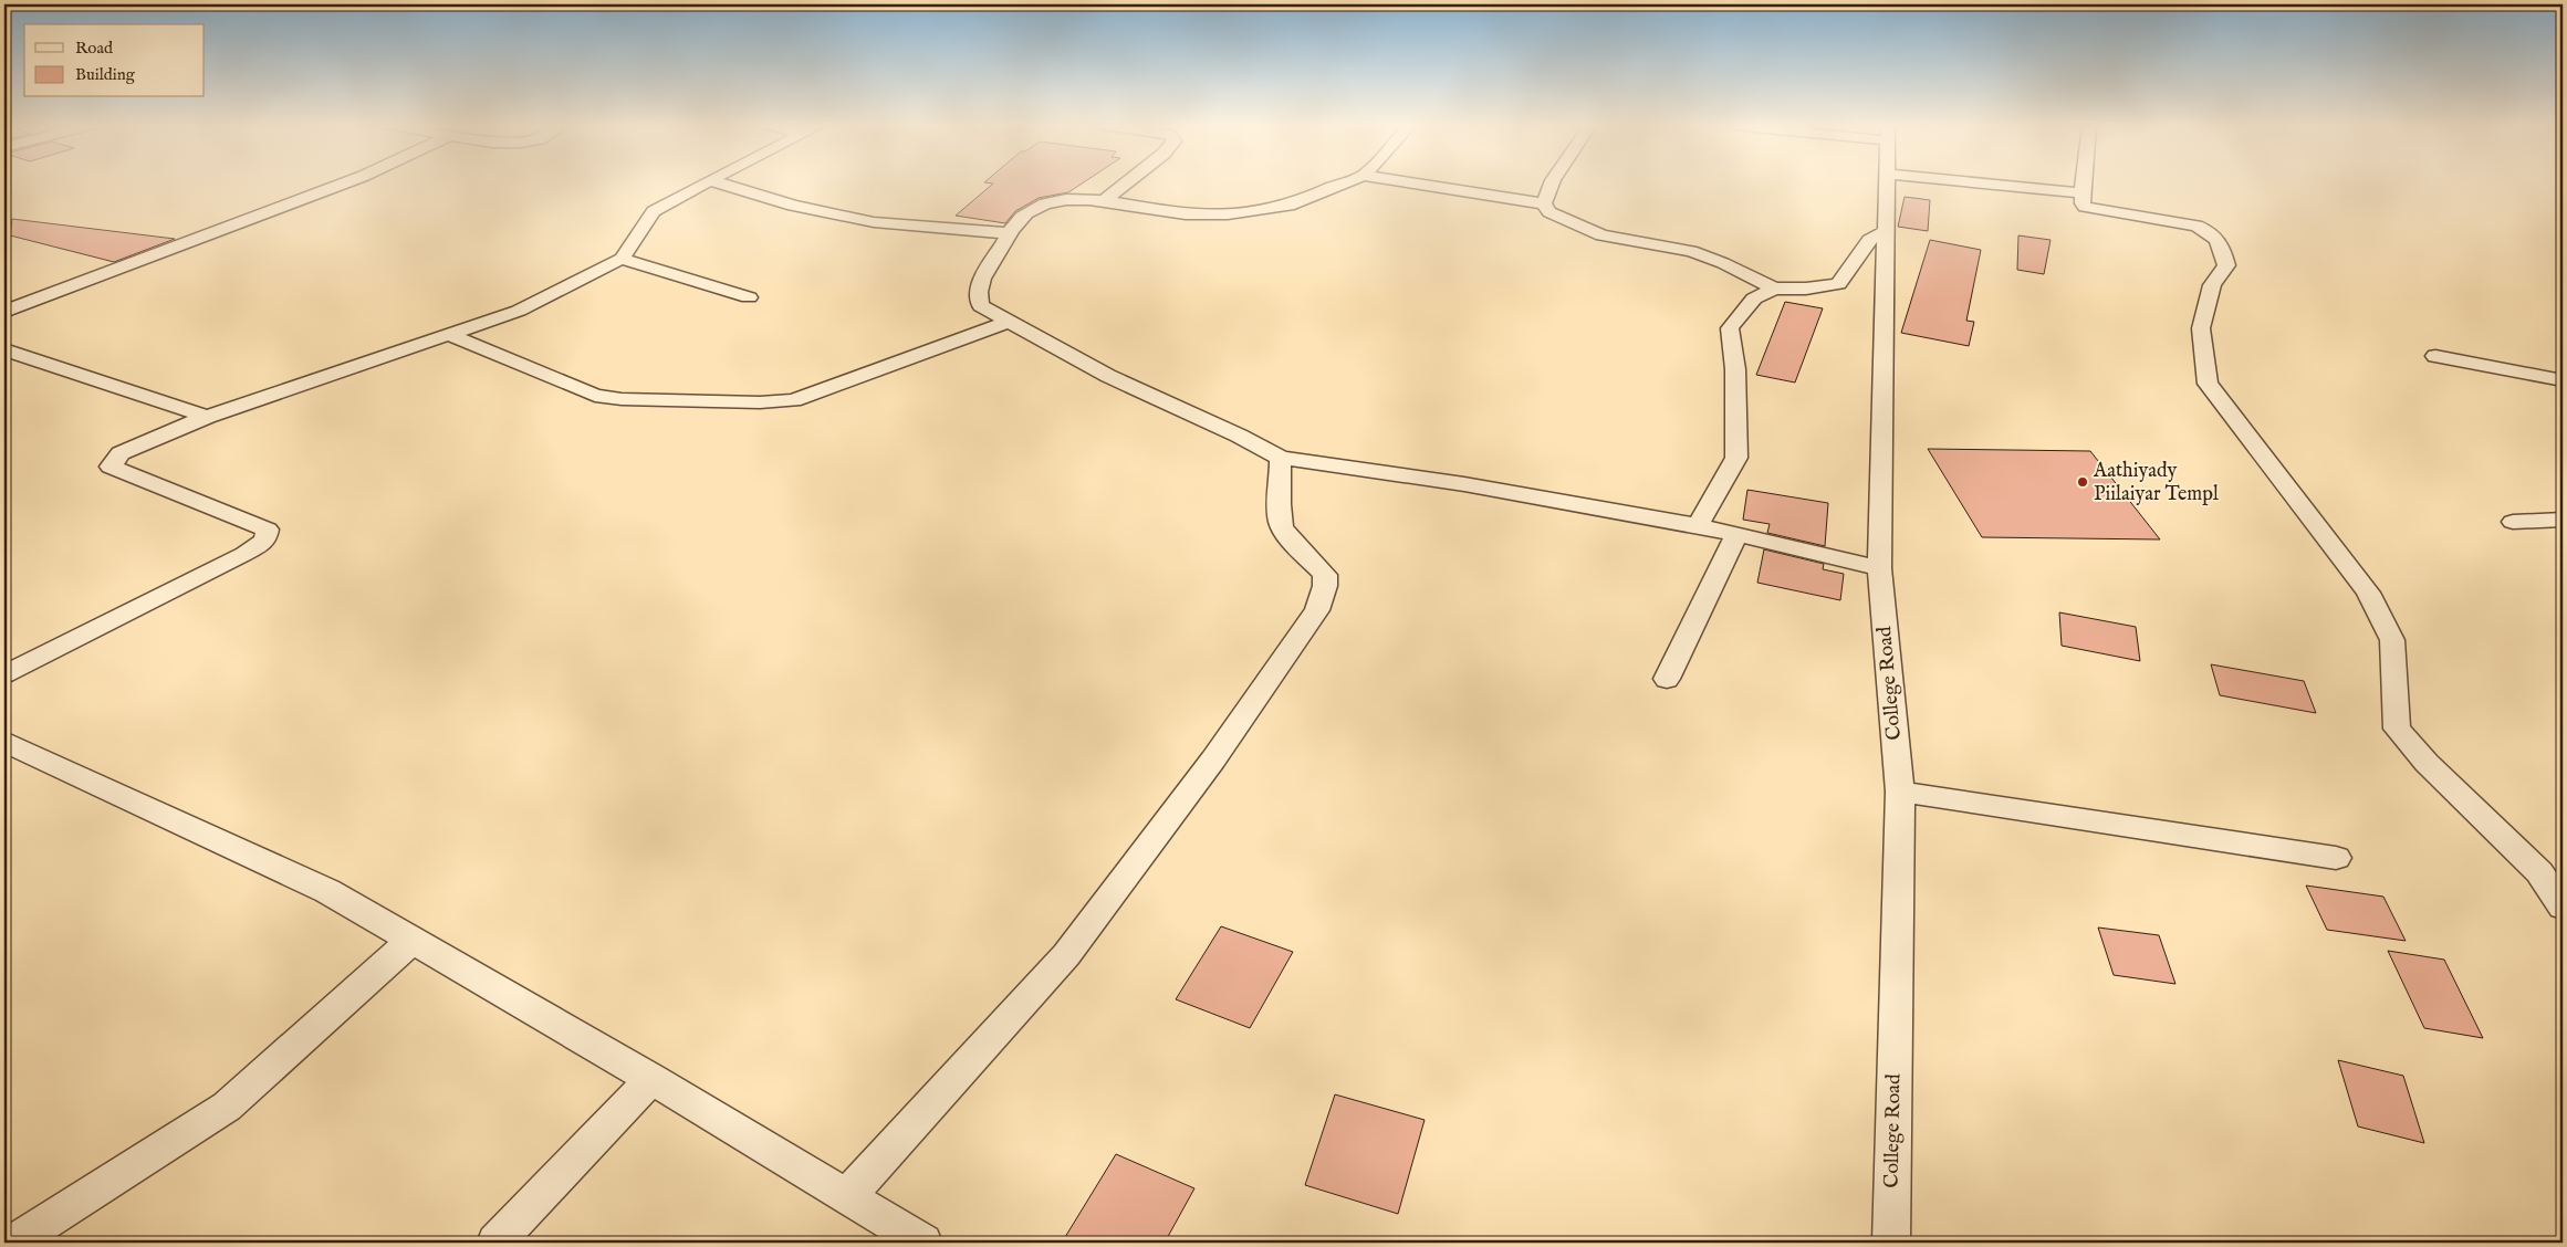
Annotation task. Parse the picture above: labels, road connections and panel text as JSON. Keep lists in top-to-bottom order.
{
  "streets": {
    "street": ["College Road"]
  },
  "places": ["Aathiyady Piilaiyar Templ"],
  "legend": ["Road", "Building"]
}
